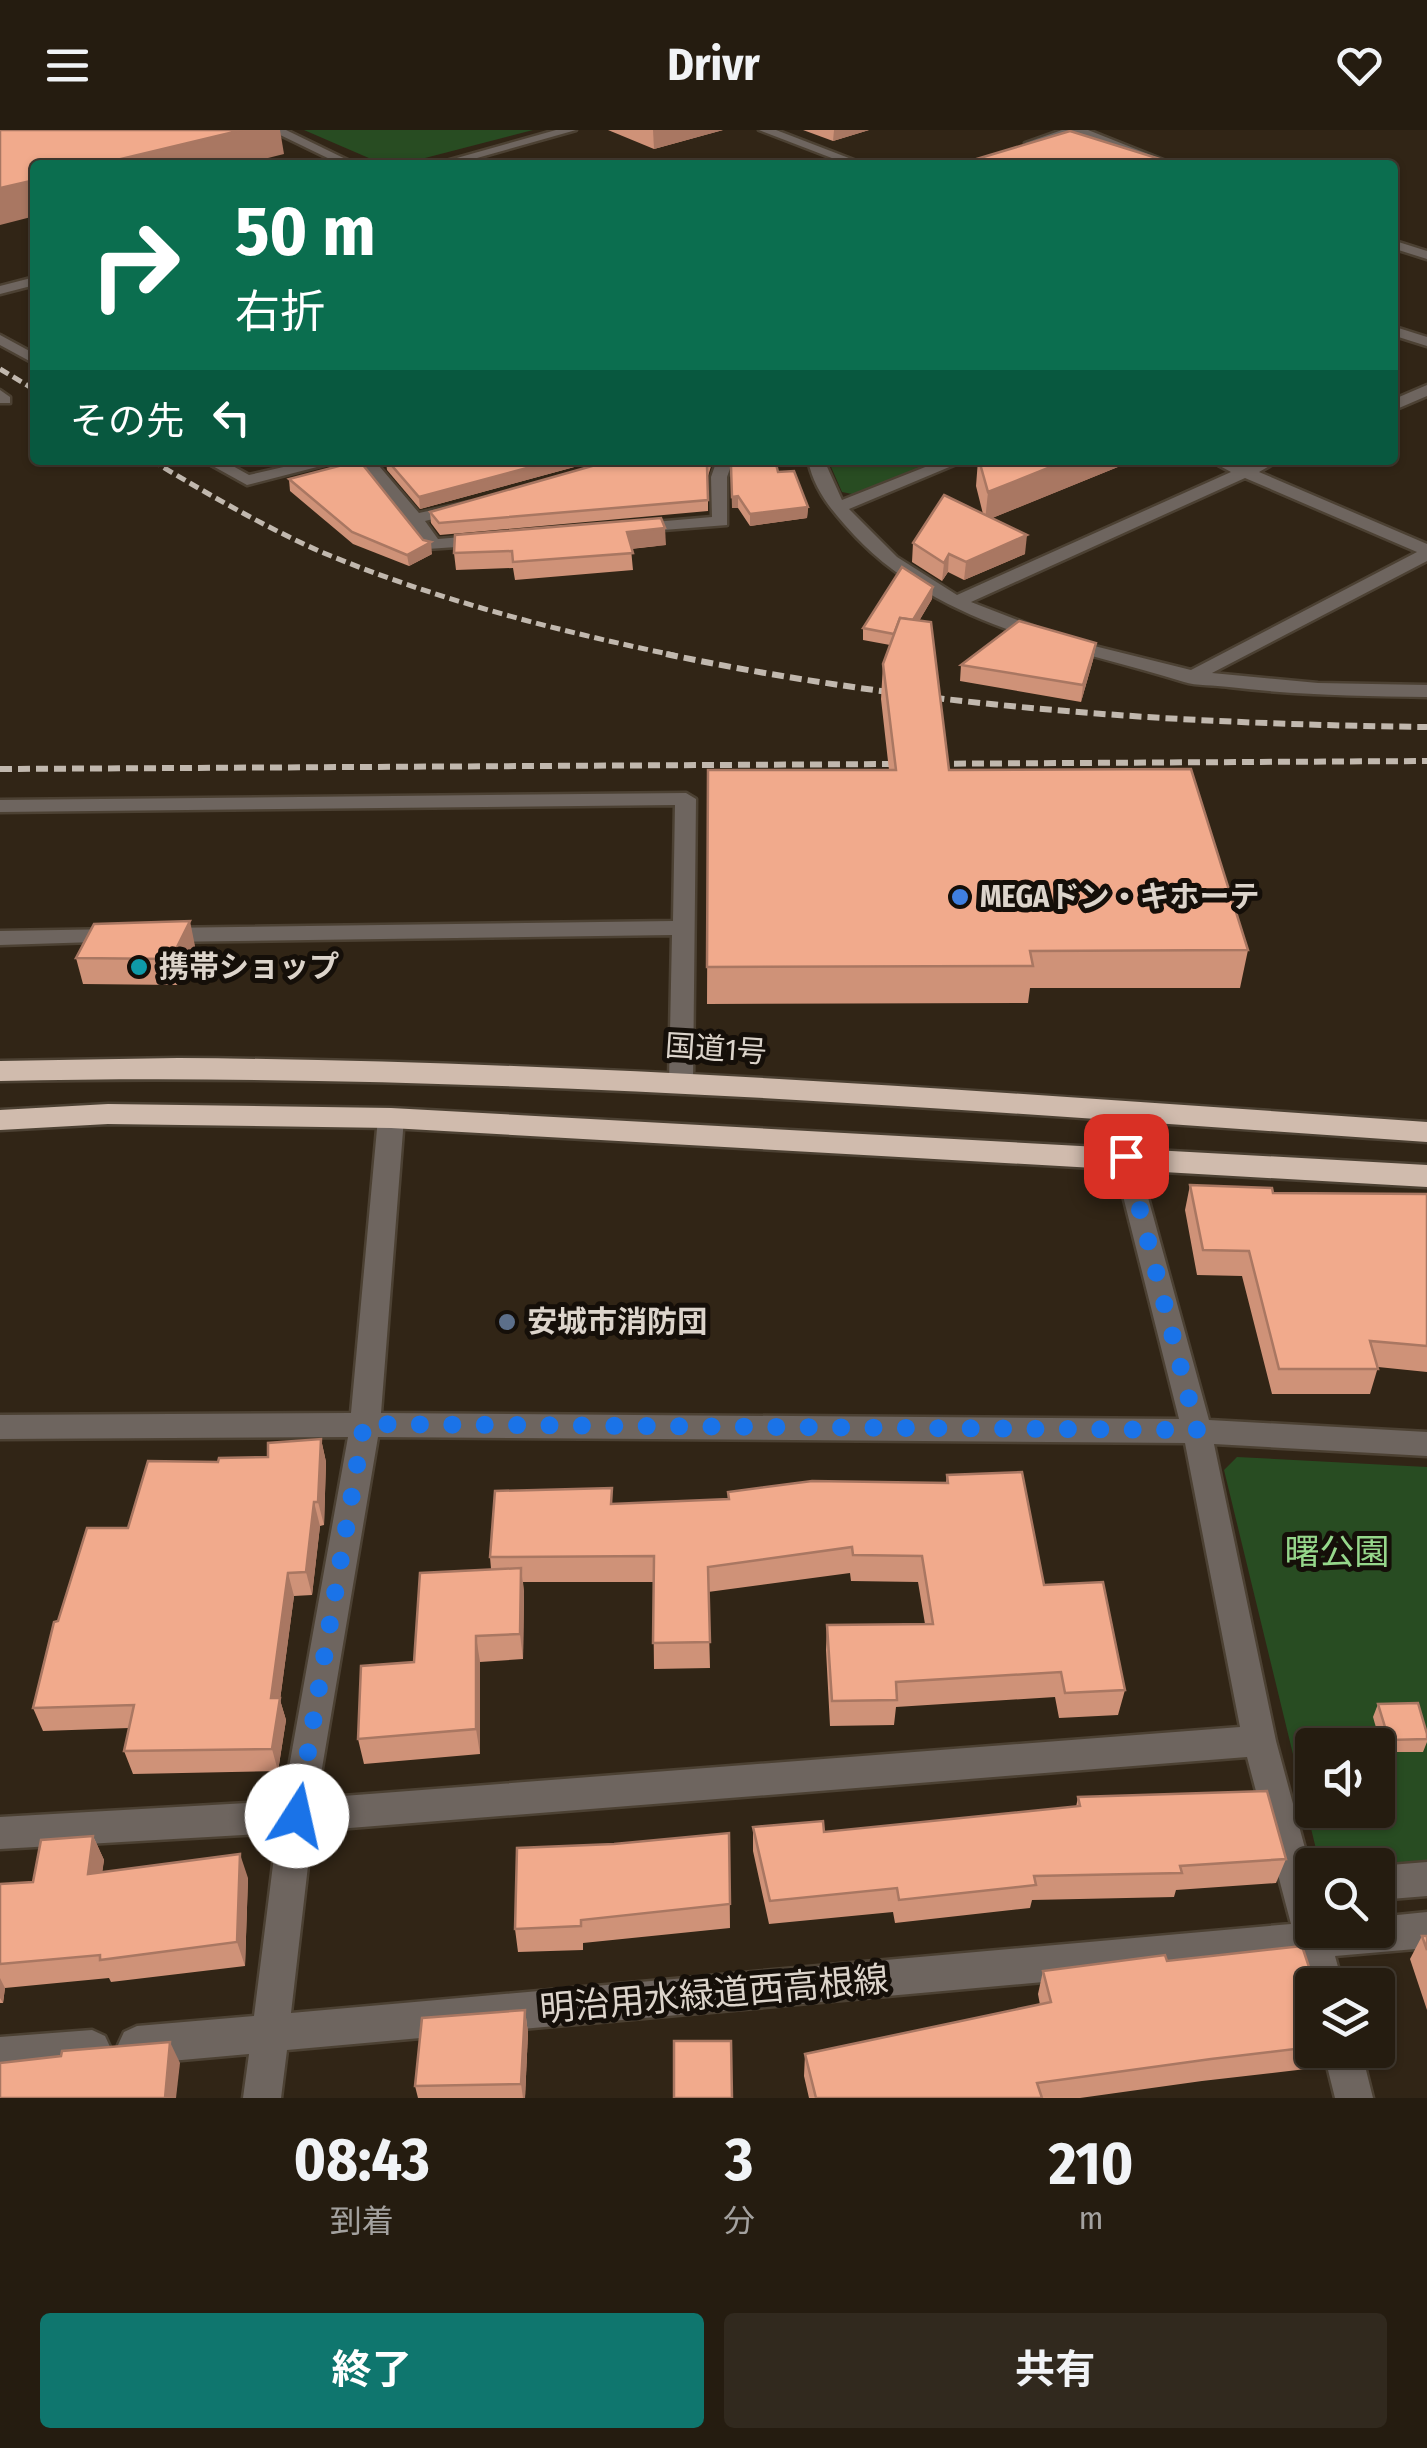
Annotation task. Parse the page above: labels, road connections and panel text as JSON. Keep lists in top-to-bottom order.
{
  "streets": {
    "highway": ["国道1号"],
    "street": ["明治用水緑道西高根線"]
  },
  "parks": ["曙公園"],
  "places": ["MEGAドン・キホーテ", "携帯ショップ", "安城市消防団"],
  "page": {
    "header": "Drivr",
    "turn": ["50 m", "右折"],
    "then": "その先",
    "eta": [
      "08:43",
      "到着",
      "3",
      "分",
      "210",
      "m"
    ],
    "buttons": ["終了", "共有"]
  }
}
